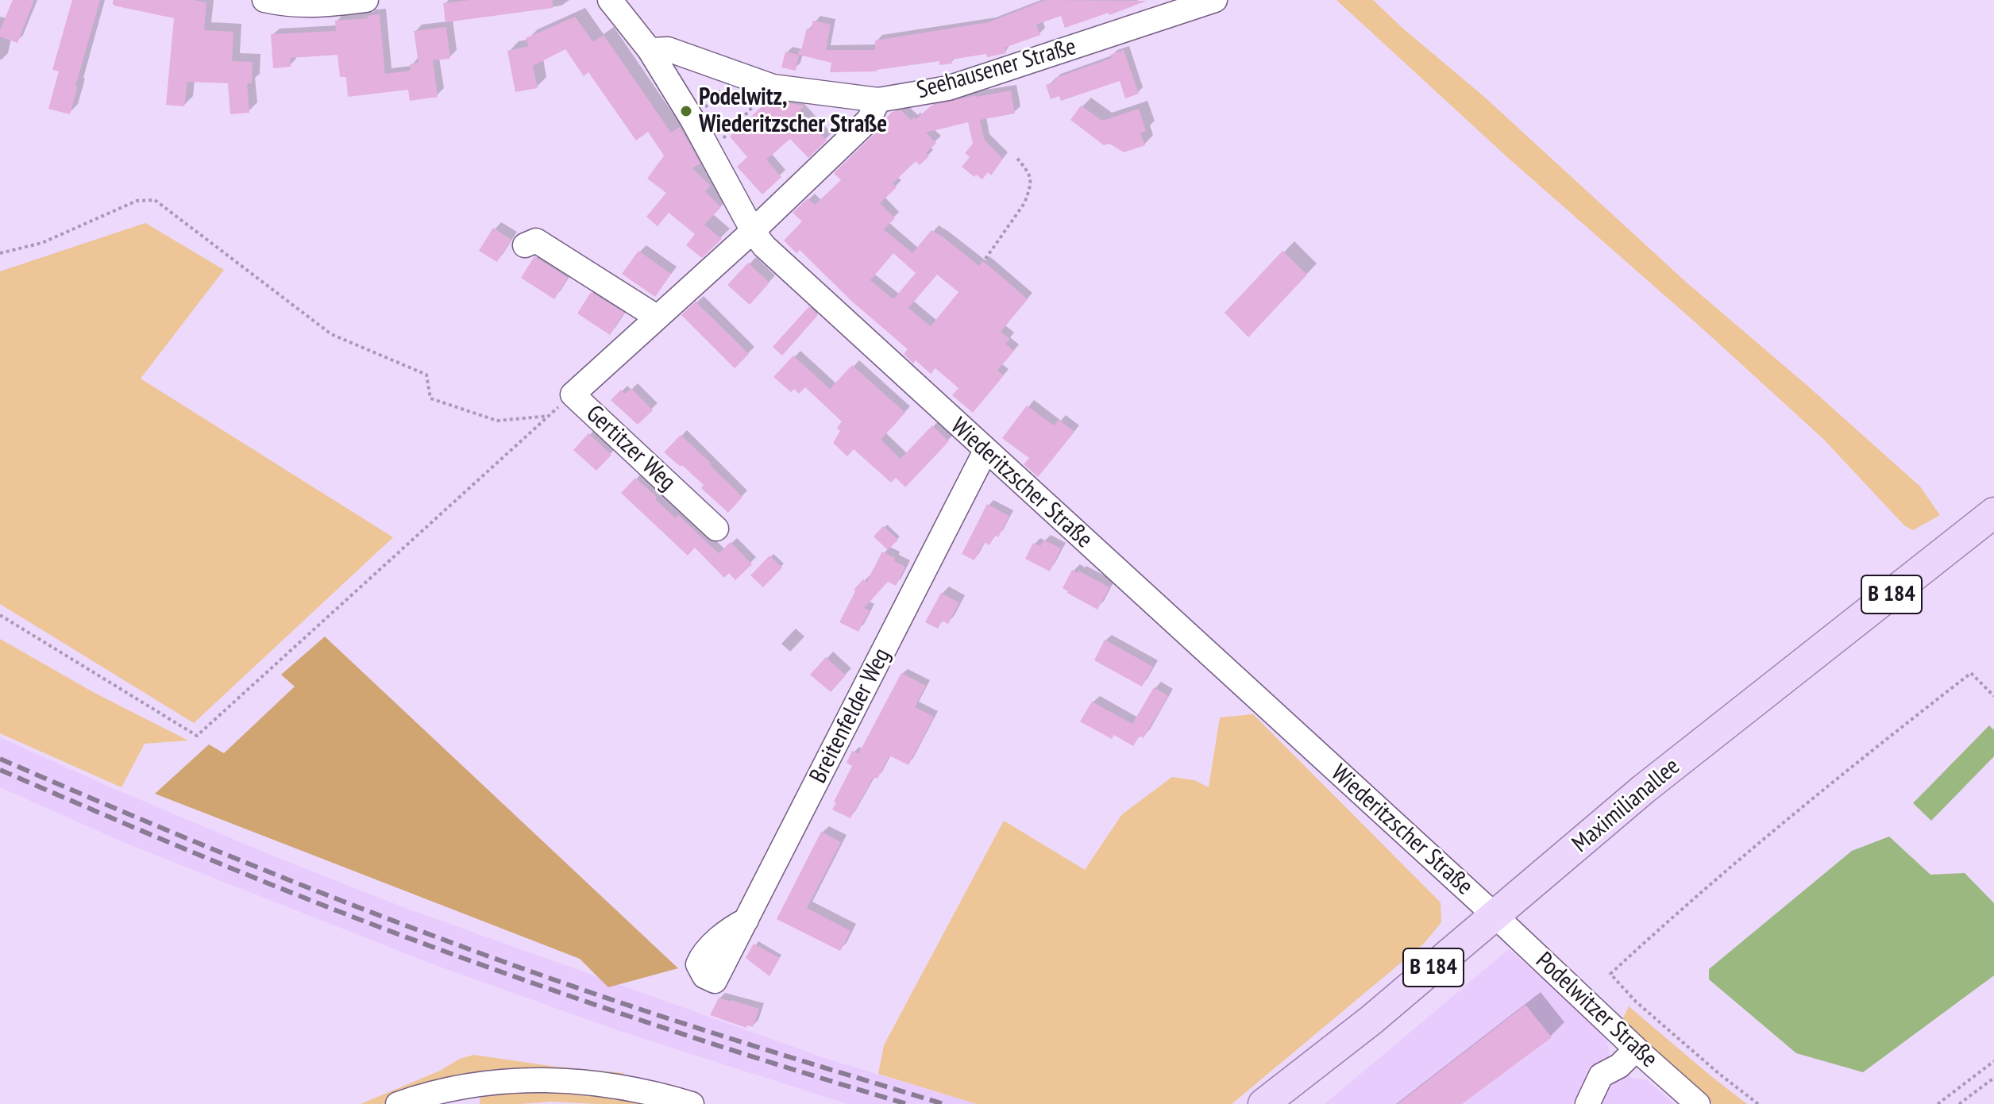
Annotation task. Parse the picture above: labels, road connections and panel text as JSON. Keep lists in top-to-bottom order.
{
  "streets": {
    "main road": ["B 184", "Maximilianallee"],
    "street": [
      "Seehausener Straße",
      "Gertitzer Weg",
      "Wiederitzscher Straße",
      "Breitenfelder Weg",
      "Podelwitzer Straße"
    ]
  },
  "crossings": [
    ["Seehausener Straße", "Wiederitzscher Straße"],
    ["Gertitzer Weg", "Wiederitzscher Straße"],
    ["Wiederitzscher Straße", "Breitenfelder Weg"],
    ["Wiederitzscher Straße", "Maximilianallee"],
    ["Wiederitzscher Straße", "Podelwitzer Straße"],
    ["Maximilianallee", "Podelwitzer Straße"]
  ],
  "places": ["Podelwitz, Wiederitzscher Straße"]
}
